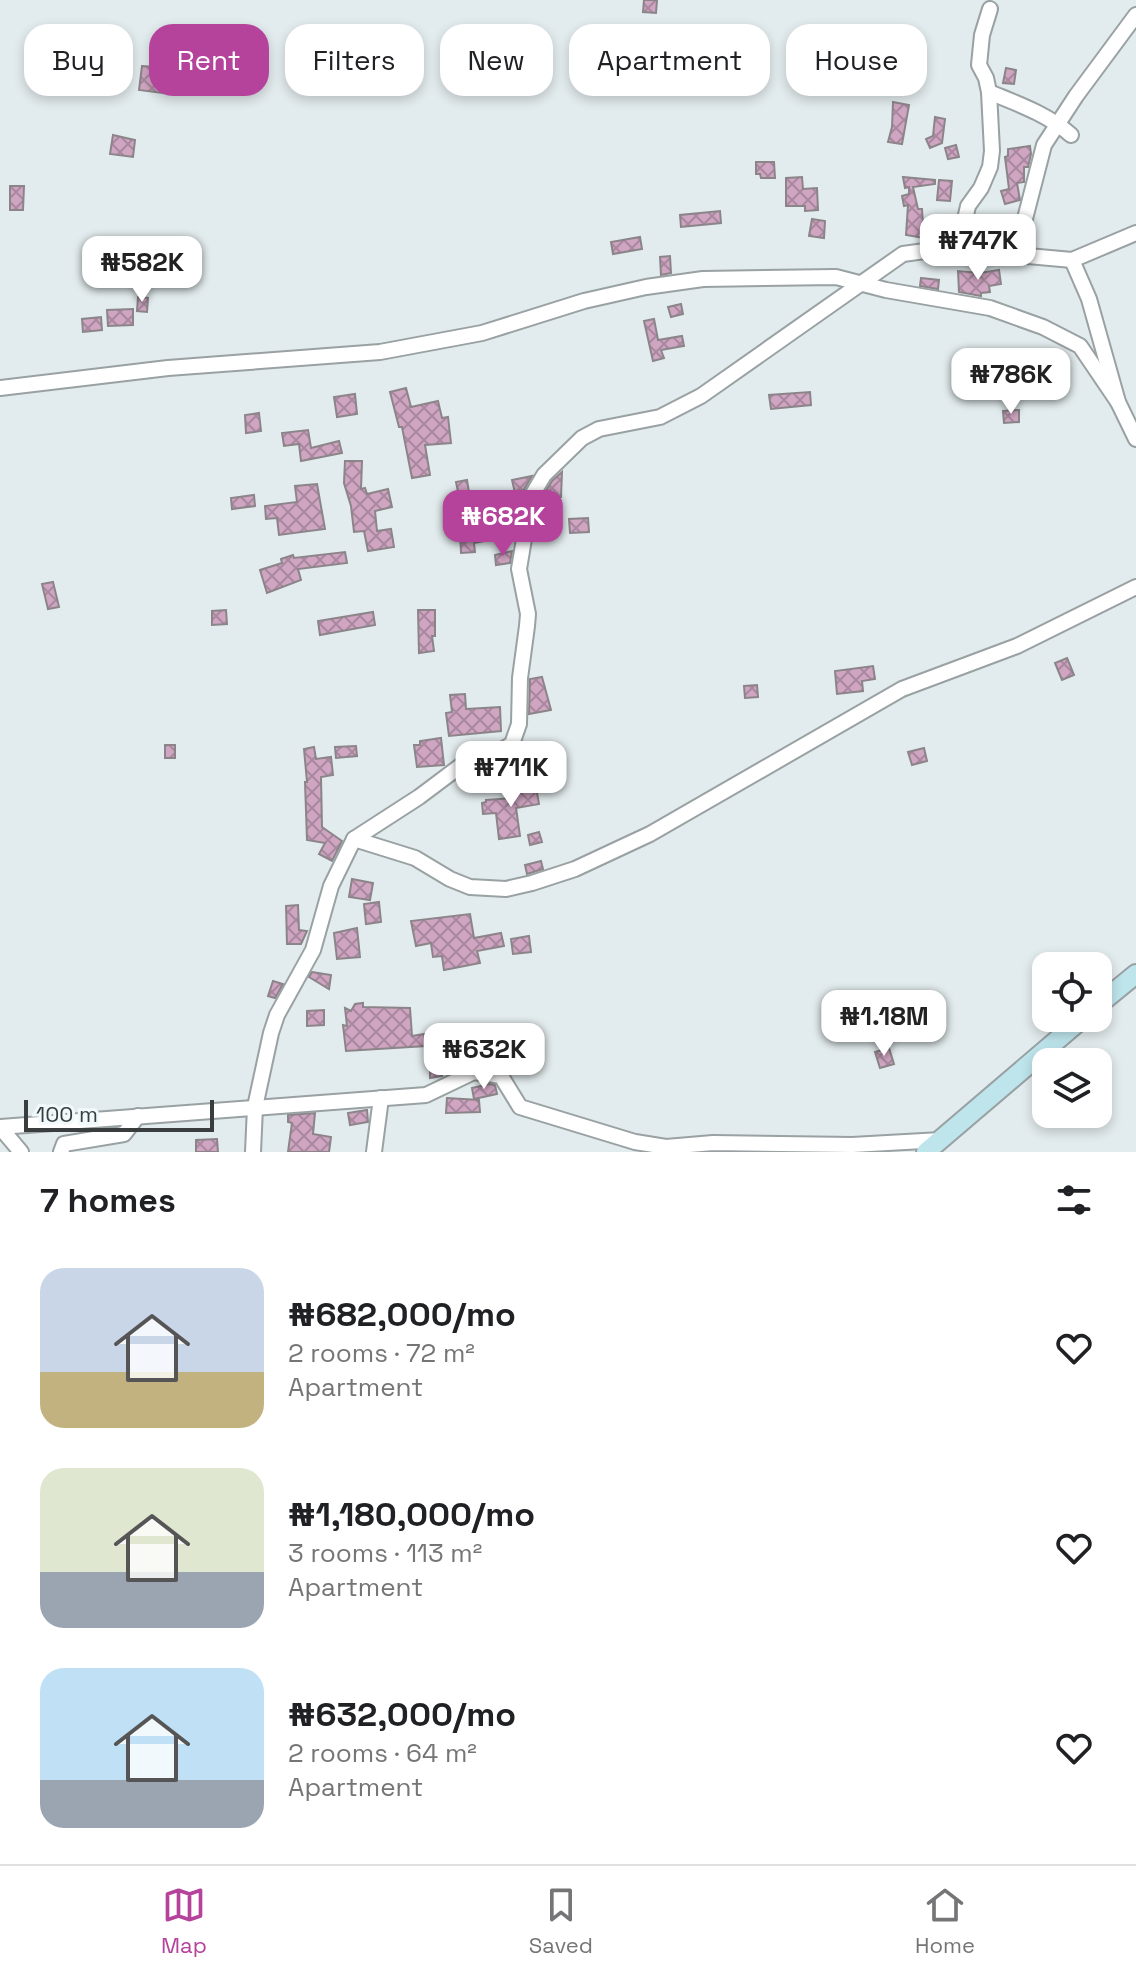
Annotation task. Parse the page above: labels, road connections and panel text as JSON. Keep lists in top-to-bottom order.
{
  "scale_bar": "100 m",
  "page": {
    "chip": [
      "Buy",
      "Rent",
      "Filters",
      "New",
      "Apartment",
      "House"
    ],
    "price": [
      "₦747K",
      "₦582K",
      "₦786K",
      "₦682K",
      "₦711K",
      "₦1.18M",
      "₦632K"
    ],
    "scale": "100 m",
    "heading": "7 homes",
    "list": [
      {
        "name": "₦682,000/mo",
        "note": "2 rooms · 72 m² · Apartment"
      },
      {
        "name": "₦1,180,000/mo",
        "note": "3 rooms · 113 m² · Apartment"
      },
      {
        "name": "₦632,000/mo",
        "note": "2 rooms · 64 m² · Apartment"
      }
    ],
    "tabs": ["Map", "Saved", "Home"]
  }
}
